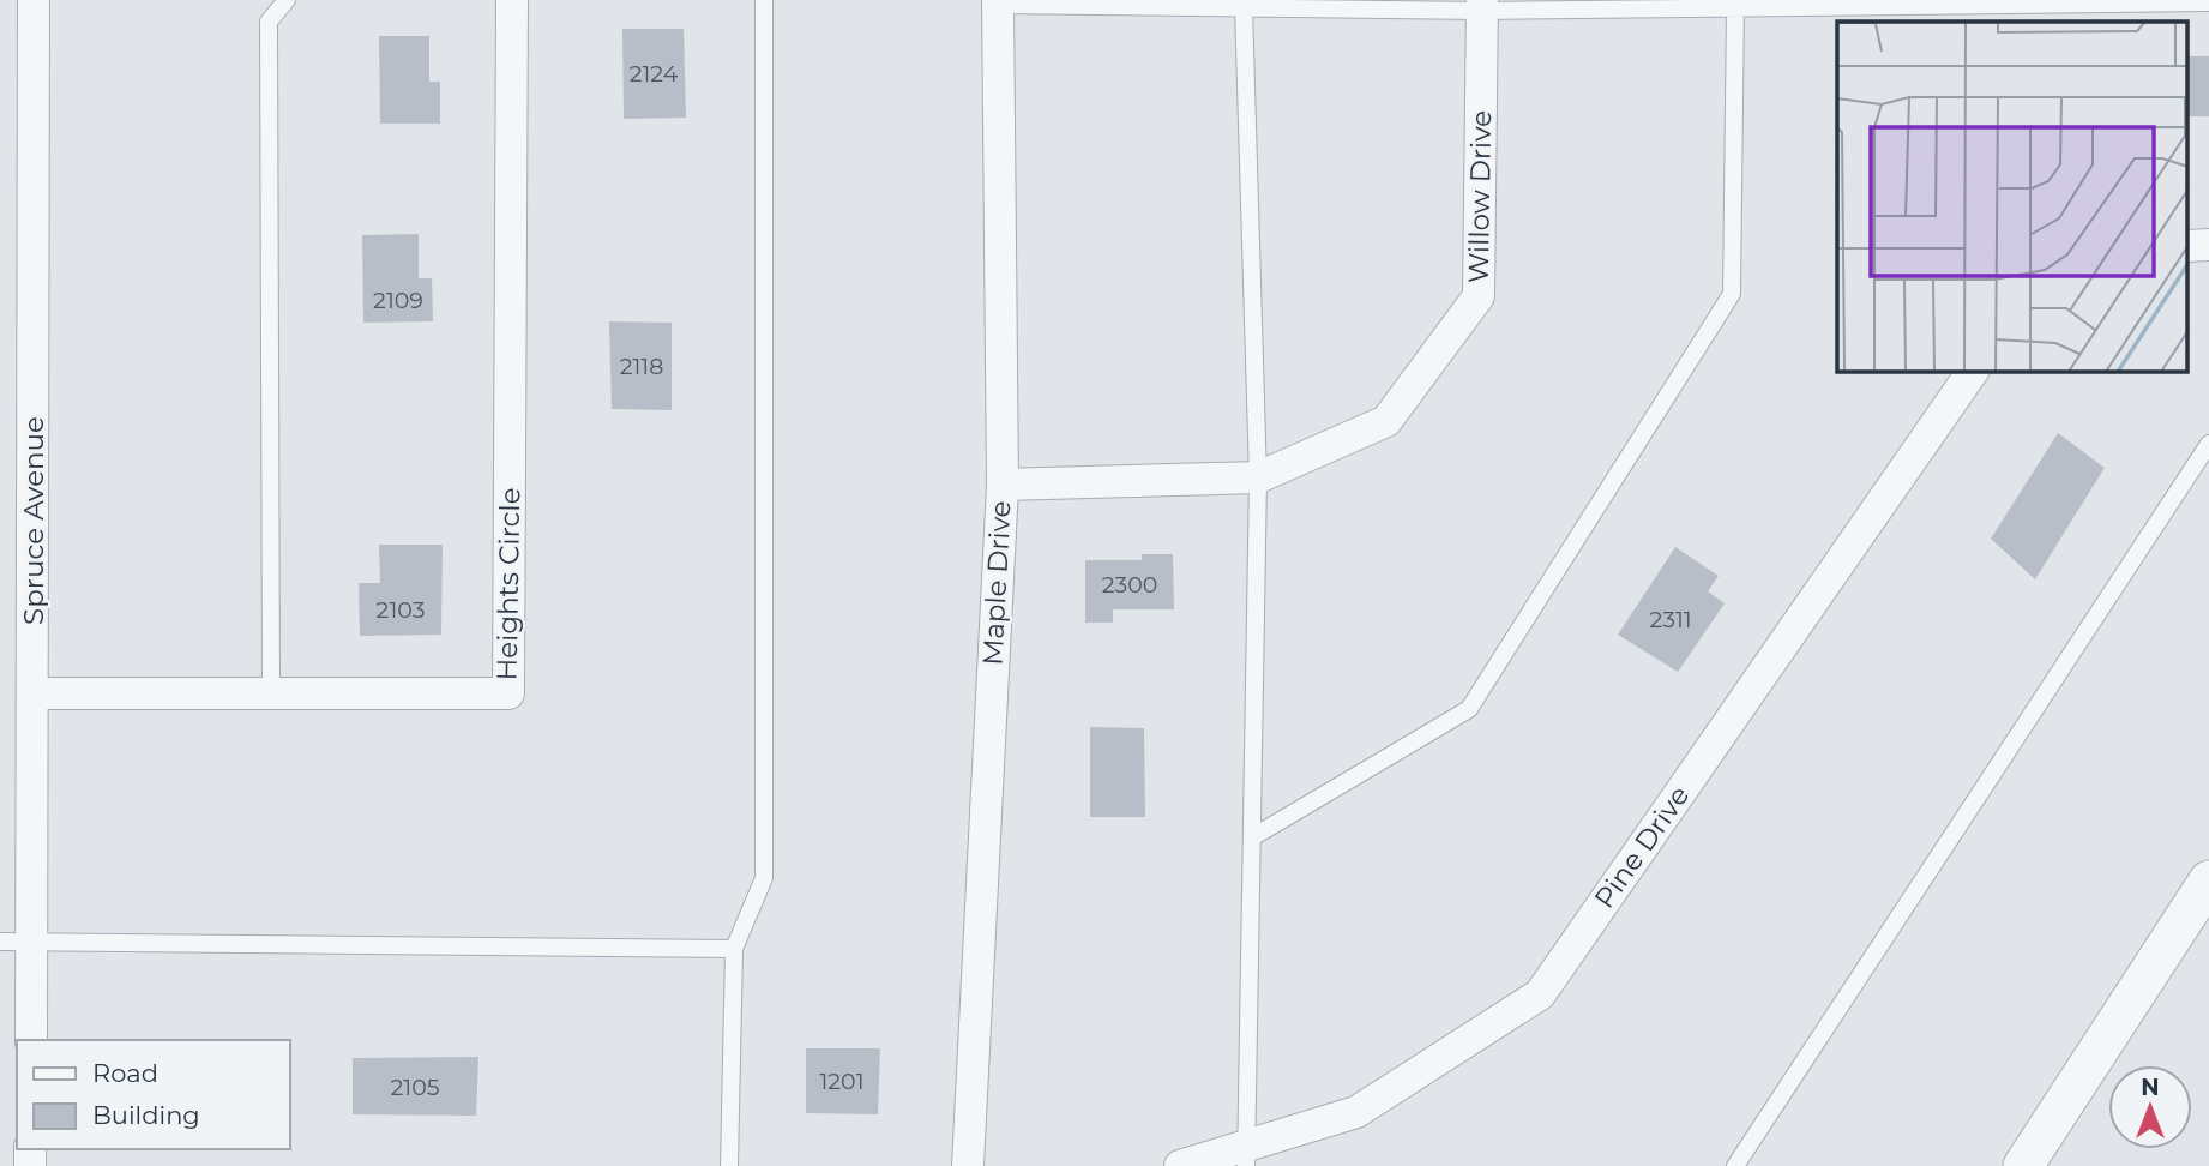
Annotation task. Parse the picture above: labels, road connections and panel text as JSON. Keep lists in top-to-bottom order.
{
  "streets": {
    "street": [
      "Willow Drive",
      "Spruce Avenue",
      "Maple Drive",
      "Heights Circle",
      "Pine Drive"
    ]
  },
  "crossings": [
    ["Willow Drive", "Maple Drive"],
    ["Spruce Avenue", "Heights Circle"]
  ],
  "house_numbers": [
    "2124",
    "2109",
    "2118",
    "2300",
    "2103",
    "2311",
    "1201",
    "2105"
  ],
  "legend": ["Road", "Building"],
  "north": "top"
}
